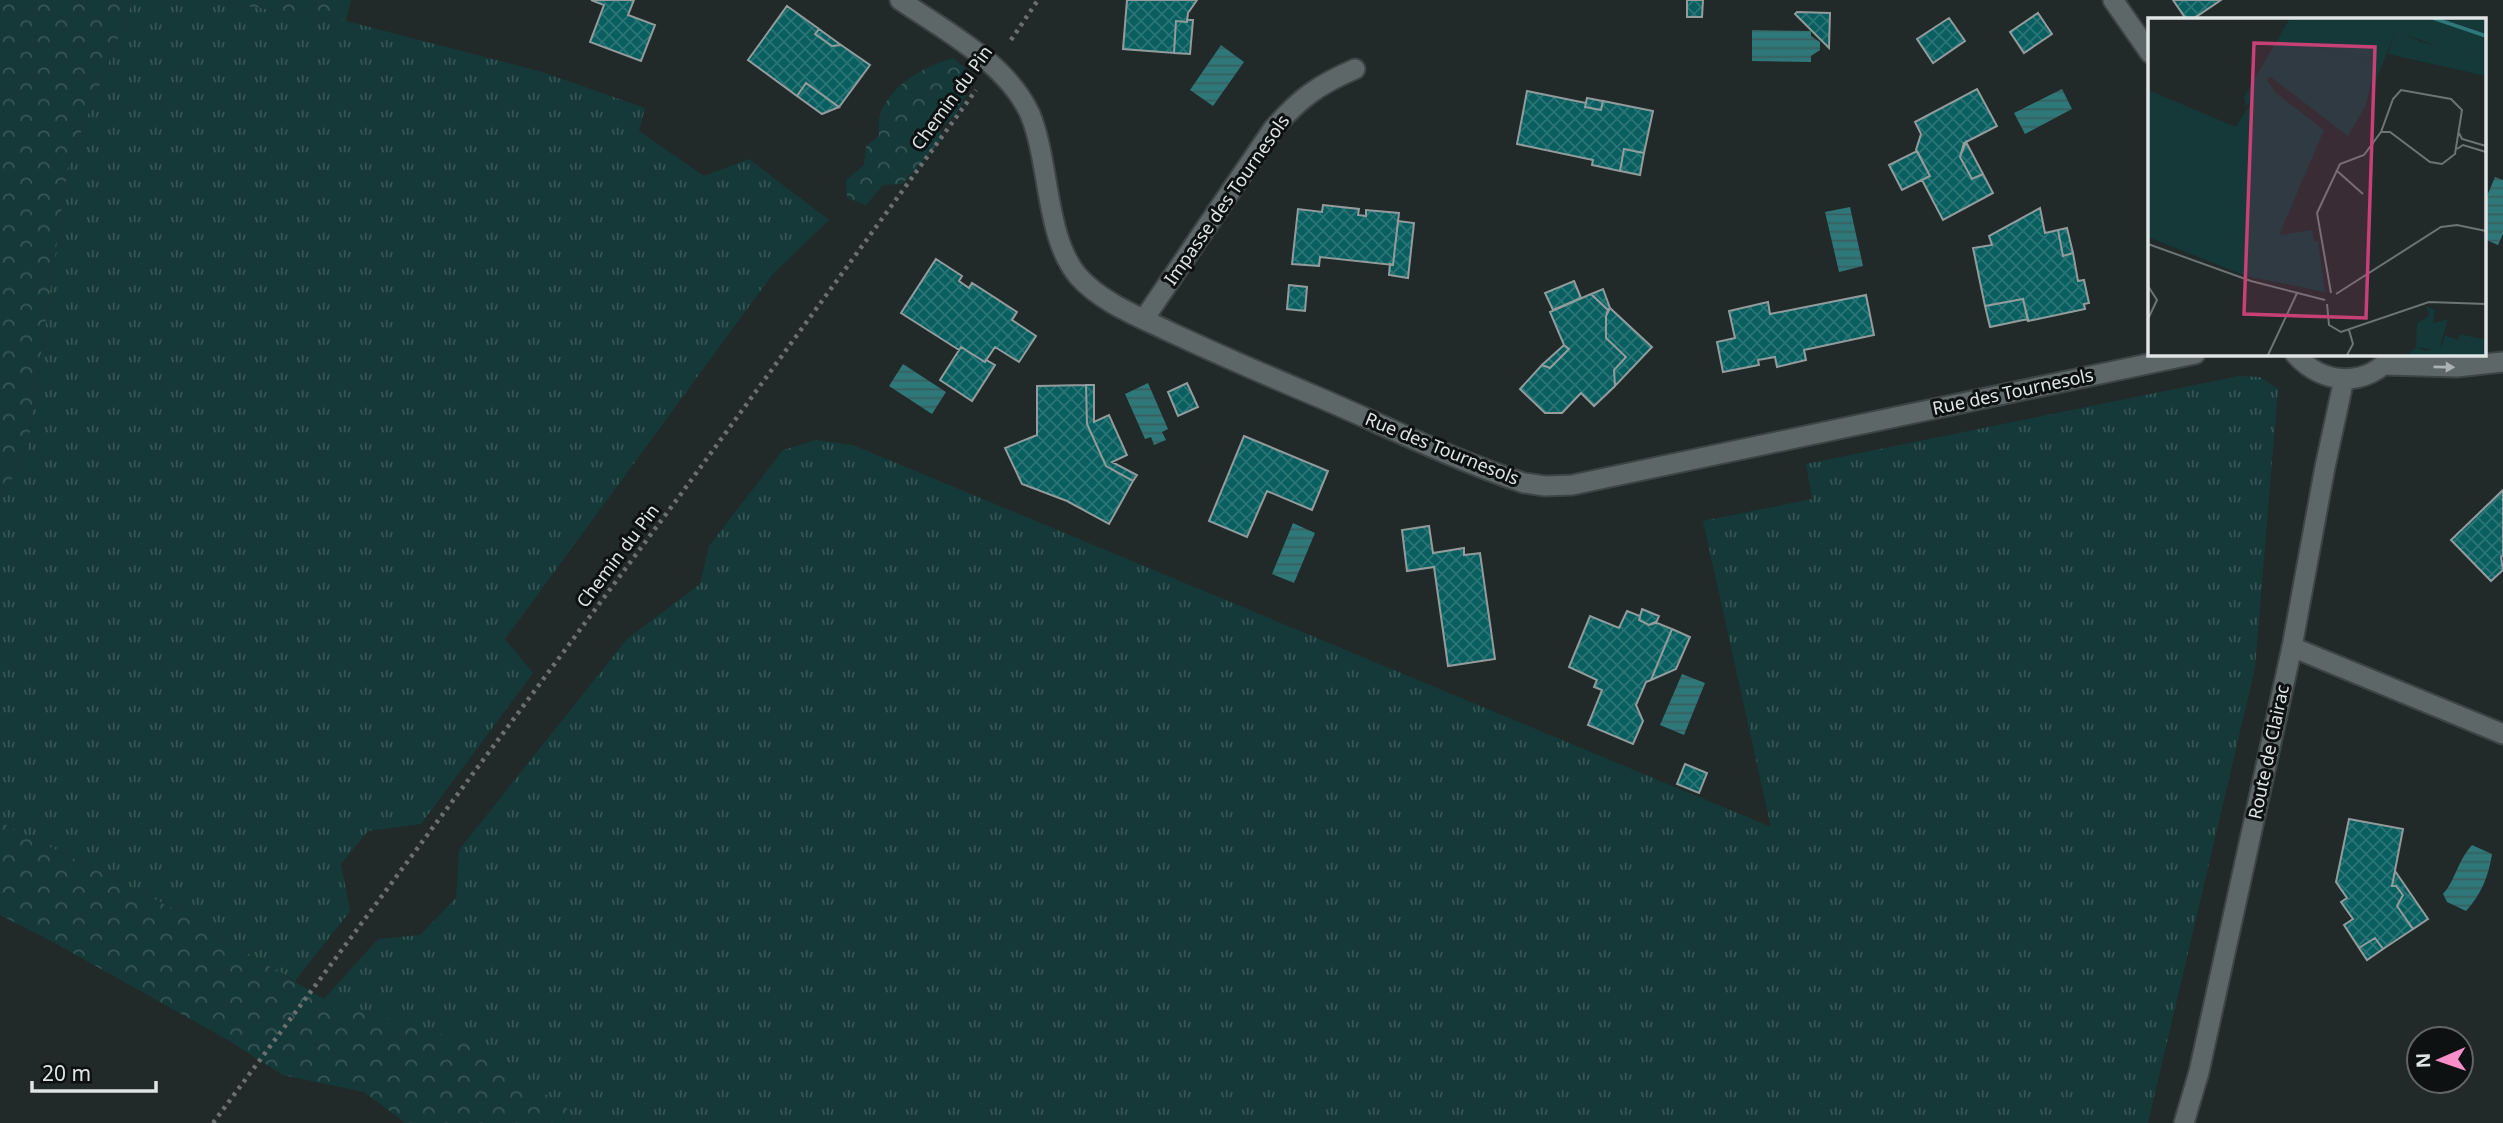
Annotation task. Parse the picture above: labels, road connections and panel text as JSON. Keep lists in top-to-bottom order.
{
  "streets": {
    "street": ["Impasse des Tournesols", "Rue des Tournesols", "Route de Clairac"],
    "path": ["Chemin du Pin"]
  },
  "crossings": [
    ["Chemin du Pin", "Rue des Tournesols"],
    ["Impasse des Tournesols", "Rue des Tournesols"]
  ],
  "scale_bar": "20 m",
  "north": "left"
}
